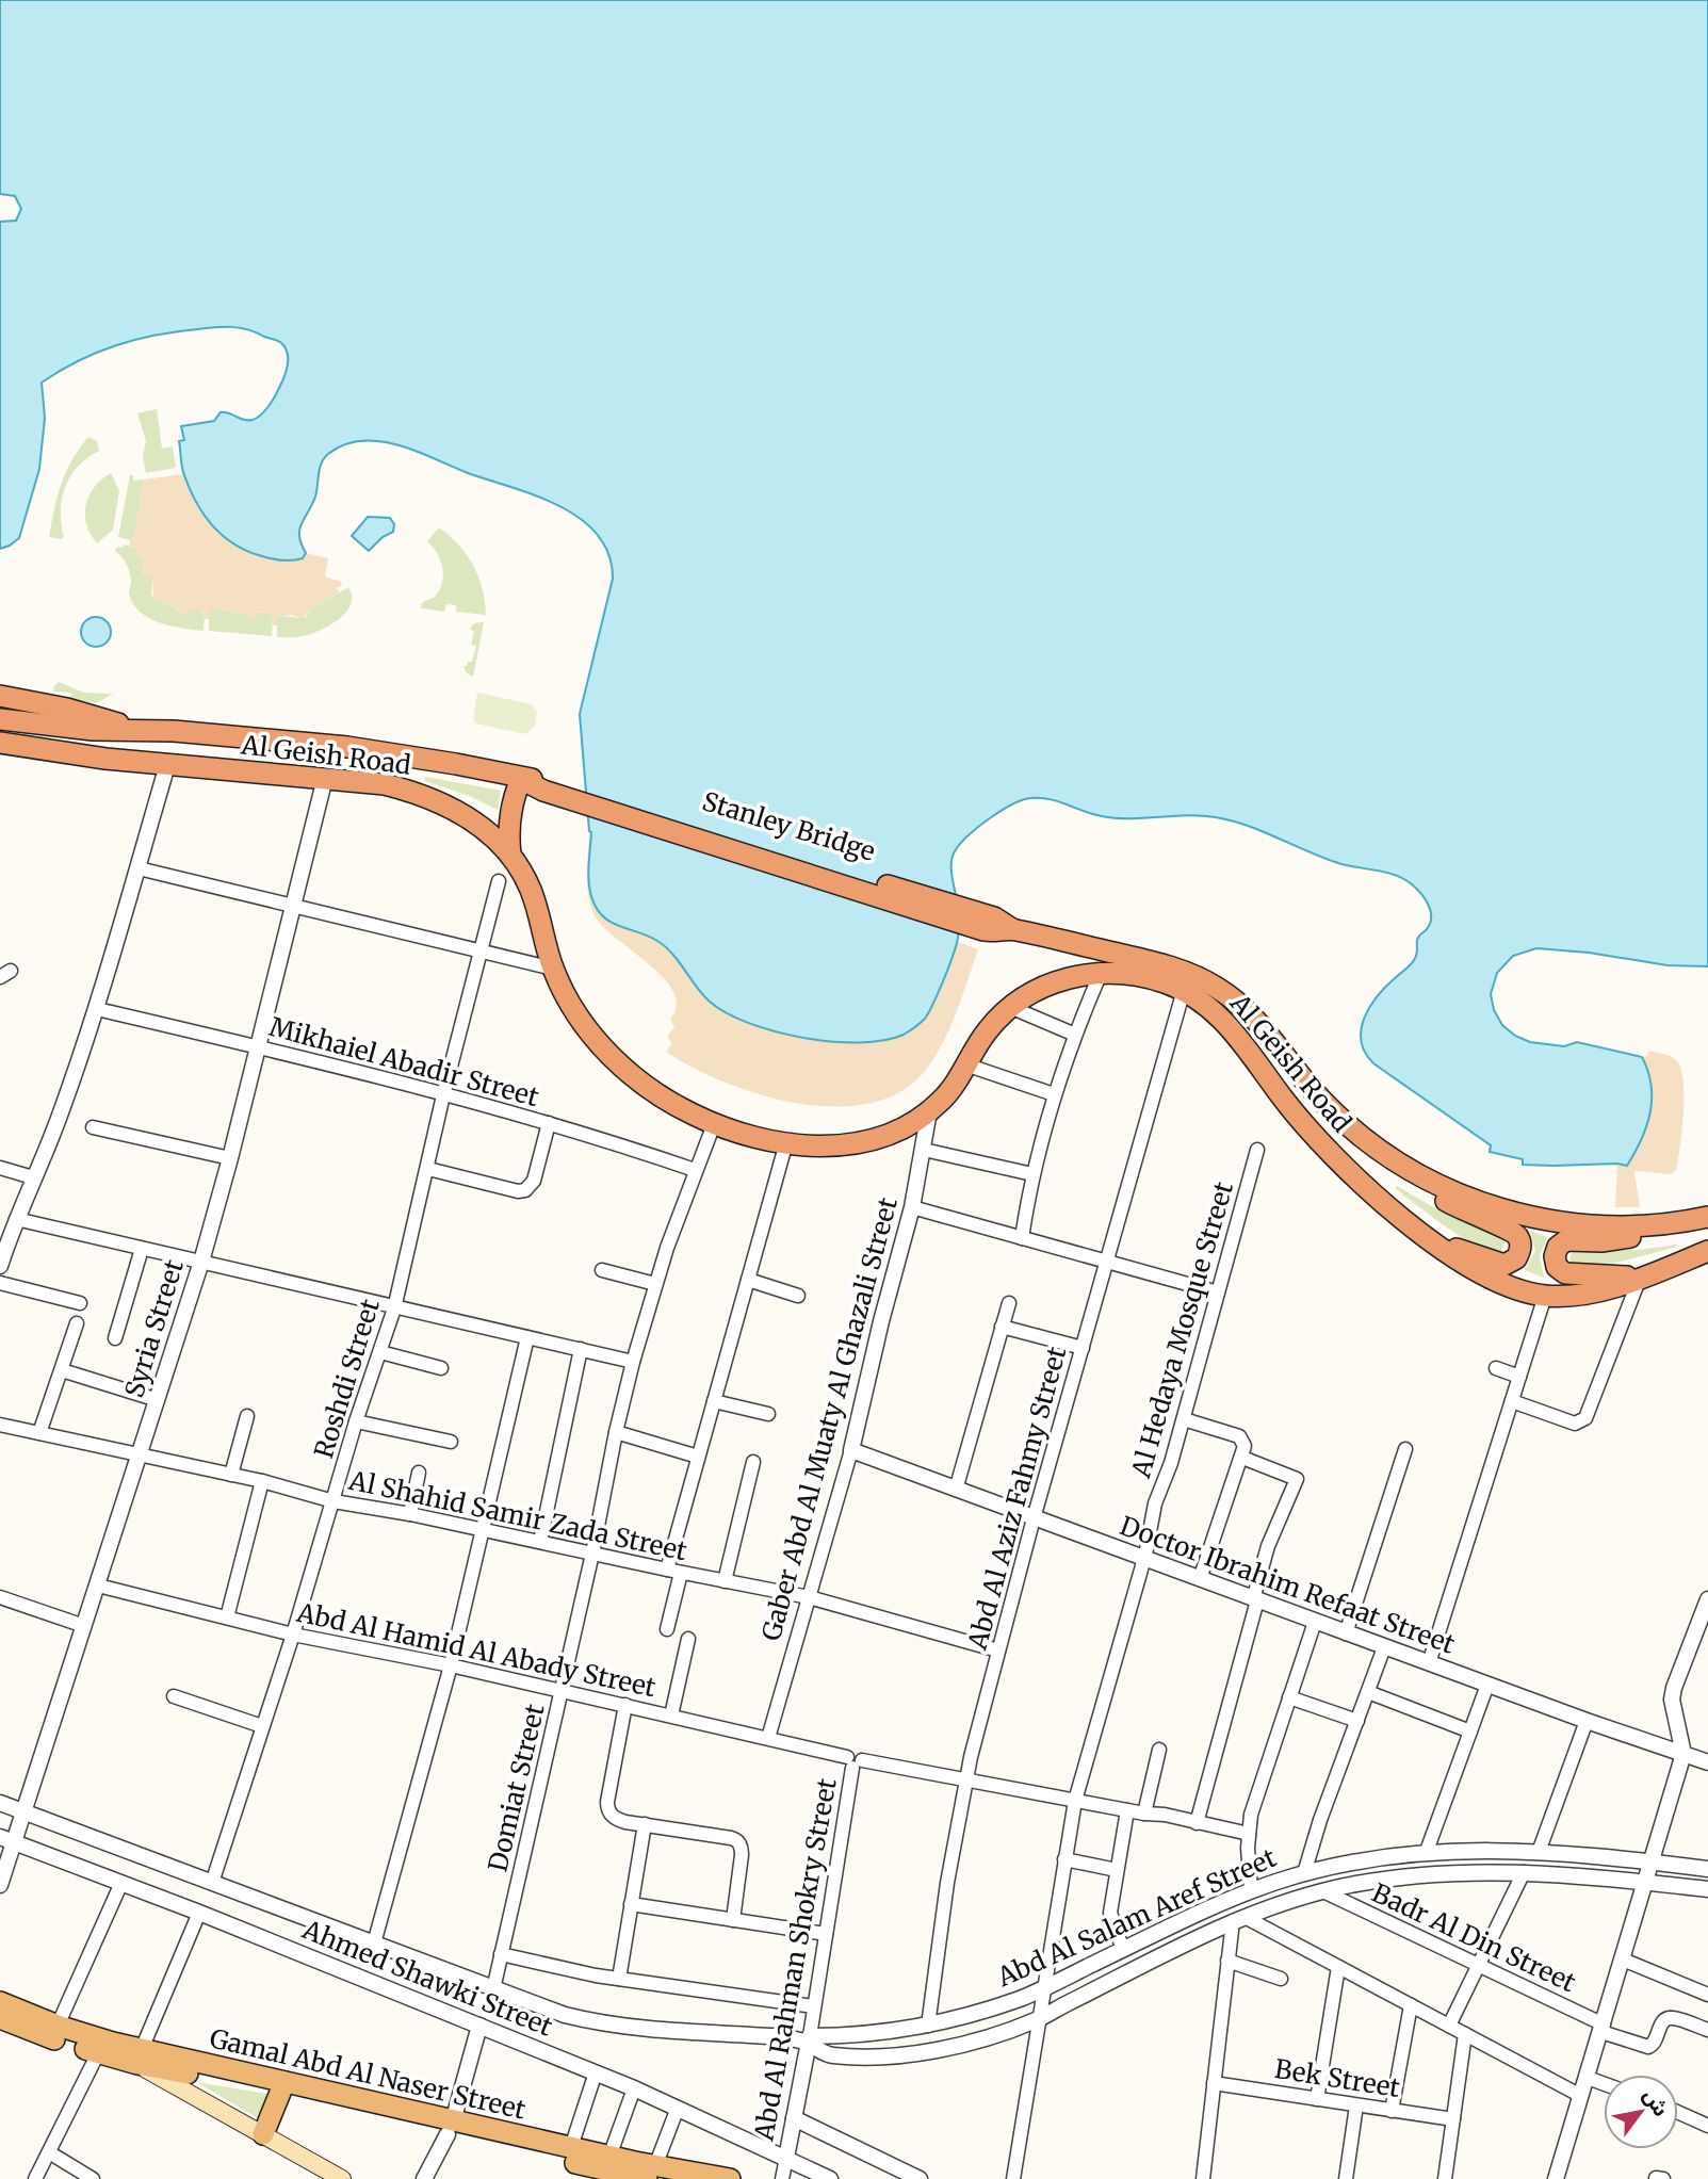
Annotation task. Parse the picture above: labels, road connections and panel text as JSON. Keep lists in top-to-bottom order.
{
  "streets": {
    "highway": ["Al Geish Road", "Stanley Bridge"],
    "main road": ["Gamal Abd Al Naser Street"],
    "street": [
      "Mikhaiel Abadir Street",
      "Syria Street",
      "Al Hedaya Mosque Street",
      "Roshdi Street",
      "Gaber Abd Al Muaty Al Ghazali Street",
      "Abd Al Aziz Fahmy Street",
      "Al Shahid Samir Zada Street",
      "Doctor Ibrahim Refaat Street",
      "Abd Al Hamid Al Abady Street",
      "Domiat Street",
      "Abd Al Salam Aref Street",
      "Badr Al Din Street",
      "Abd Al Rahman Shokry Street",
      "Ahmed Shawki Street",
      "Bek Street"
    ]
  },
  "crossings": [
    ["Al Geish Road", "Stanley Bridge"],
    ["Al Geish Road", "Syria Street"],
    ["Al Geish Road", "Gaber Abd Al Muaty Al Ghazali Street"],
    ["Al Geish Road", "Abd Al Aziz Fahmy Street"],
    ["Al Geish Road", "Domiat Street"],
    ["Mikhaiel Abadir Street", "Syria Street"],
    ["Mikhaiel Abadir Street", "Roshdi Street"],
    ["Mikhaiel Abadir Street", "Domiat Street"],
    ["Syria Street", "Al Shahid Samir Zada Street"],
    ["Syria Street", "Abd Al Hamid Al Abady Street"],
    ["Syria Street", "Ahmed Shawki Street"],
    ["Al Hedaya Mosque Street", "Doctor Ibrahim Refaat Street"],
    ["Al Hedaya Mosque Street", "Abd Al Hamid Al Abady Street"],
    ["Al Hedaya Mosque Street", "Abd Al Salam Aref Street"],
    ["Roshdi Street", "Al Shahid Samir Zada Street"],
    ["Roshdi Street", "Abd Al Hamid Al Abady Street"],
    ["Roshdi Street", "Ahmed Shawki Street"],
    ["Gaber Abd Al Muaty Al Ghazali Street", "Al Shahid Samir Zada Street"],
    ["Gaber Abd Al Muaty Al Ghazali Street", "Doctor Ibrahim Refaat Street"],
    ["Gaber Abd Al Muaty Al Ghazali Street", "Abd Al Hamid Al Abady Street"],
    ["Abd Al Aziz Fahmy Street", "Al Shahid Samir Zada Street"],
    ["Abd Al Aziz Fahmy Street", "Doctor Ibrahim Refaat Street"],
    ["Abd Al Aziz Fahmy Street", "Abd Al Hamid Al Abady Street"],
    ["Abd Al Aziz Fahmy Street", "Abd Al Salam Aref Street"],
    ["Al Shahid Samir Zada Street", "Domiat Street"],
    ["Abd Al Hamid Al Abady Street", "Domiat Street"],
    ["Abd Al Hamid Al Abady Street", "Abd Al Rahman Shokry Street"],
    ["Domiat Street", "Ahmed Shawki Street"],
    ["Abd Al Salam Aref Street", "Badr Al Din Street"],
    ["Abd Al Salam Aref Street", "Abd Al Rahman Shokry Street"],
    ["Abd Al Salam Aref Street", "Ahmed Shawki Street"],
    ["Abd Al Rahman Shokry Street", "Ahmed Shawki Street"]
  ],
  "north": "top right"
}
